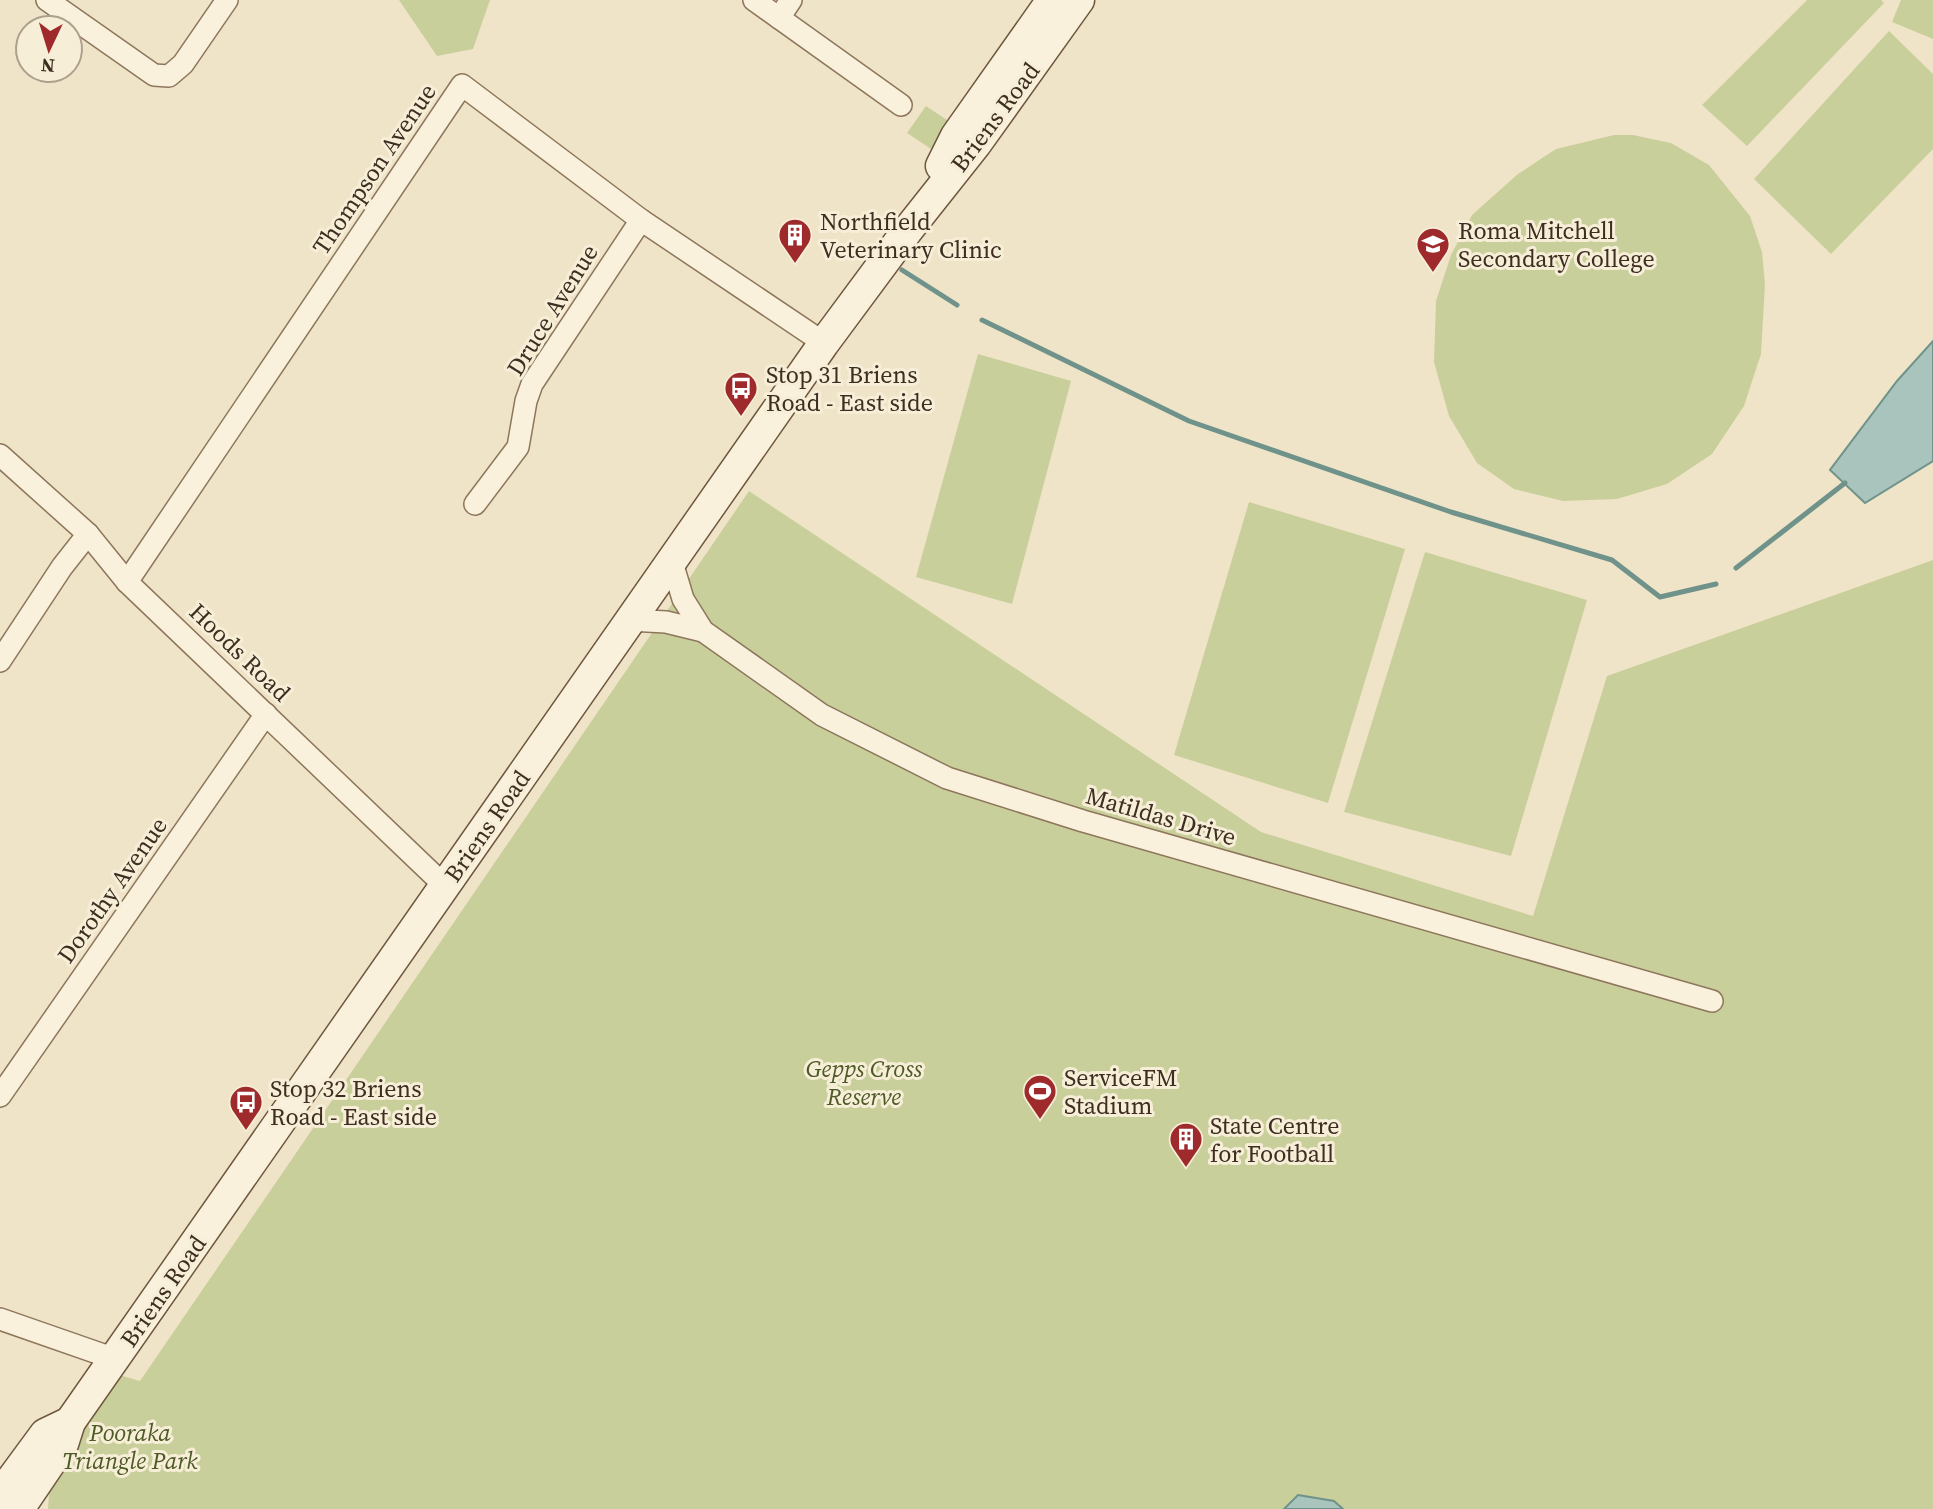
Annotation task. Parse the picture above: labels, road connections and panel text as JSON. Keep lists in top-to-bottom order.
{
  "streets": {
    "main road": ["Briens Road"],
    "street": [
      "Thompson Avenue",
      "Druce Avenue",
      "Hoods Road",
      "Matildas Drive",
      "Dorothy Avenue"
    ]
  },
  "crossings": [
    ["Briens Road", "Thompson Avenue"],
    ["Briens Road", "Hoods Road"],
    ["Briens Road", "Matildas Drive"],
    ["Thompson Avenue", "Druce Avenue"],
    ["Thompson Avenue", "Hoods Road"],
    ["Hoods Road", "Dorothy Avenue"]
  ],
  "parks": ["Gepps Cross Reserve", "Pooraka Triangle Park"],
  "places": {
    "building": ["Northfield Veterinary Clinic", "State Centre for Football"],
    "school or university": ["Roma Mitchell Secondary College"],
    "bus stop": ["Stop 31 Briens Road - East side", "Stop 32 Briens Road - East side"],
    "sports": ["ServiceFM Stadium"]
  },
  "north": "bottom"
}
